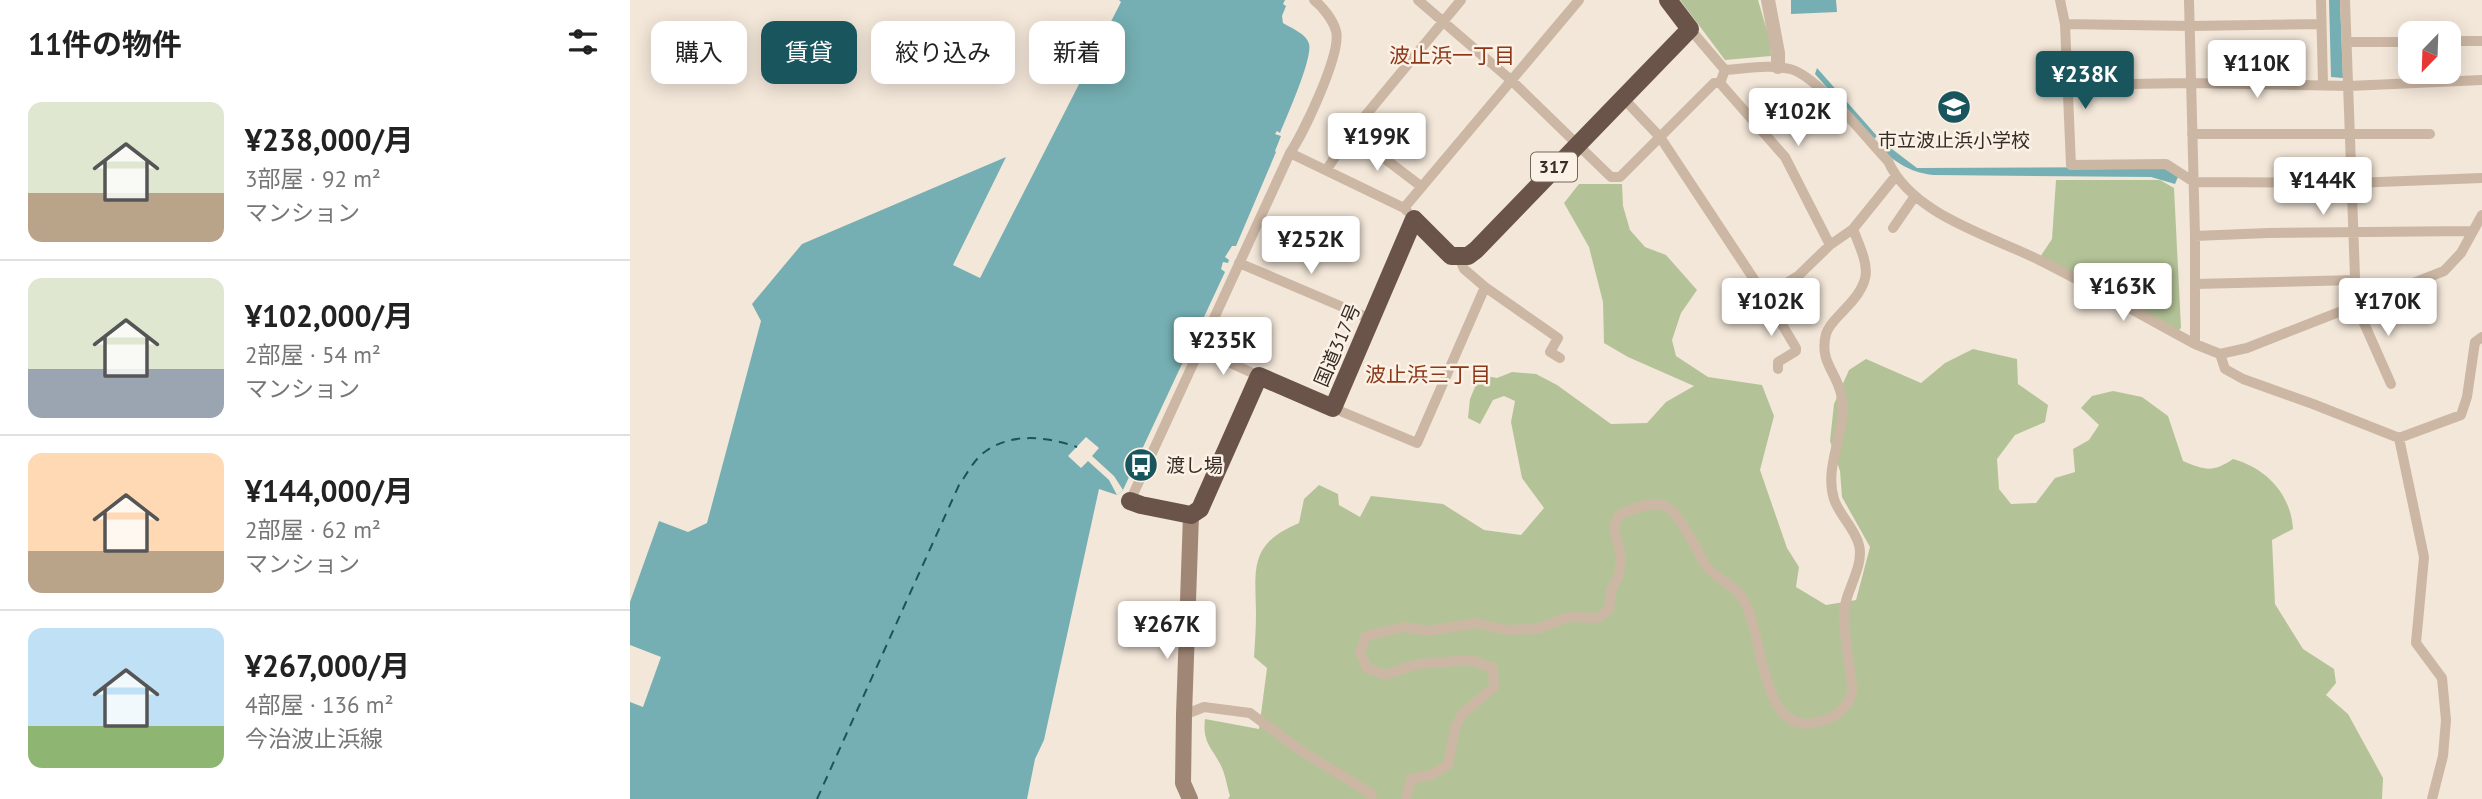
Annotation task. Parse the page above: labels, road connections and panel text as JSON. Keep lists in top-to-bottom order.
{
  "streets": {
    "highway": ["317", "国道317号"]
  },
  "districts": ["波止浜一丁目", "波止浜三丁目"],
  "places": {
    "school or university": ["市立波止浜小学校"],
    "bus stop": ["渡し場"]
  },
  "north": "bottom left",
  "page": {
    "heading": "11件の物件",
    "chip": [
      "購入",
      "賃貸",
      "絞り込み",
      "新着"
    ],
    "price": [
      "¥110K",
      "¥238K",
      "¥102K",
      "¥199K",
      "¥144K",
      "¥252K",
      "¥163K",
      "¥102K",
      "¥170K",
      "¥235K",
      "¥267K"
    ],
    "list": [
      {
        "name": "¥238,000/月",
        "note": "3部屋 · 92 m² · マンション"
      },
      {
        "name": "¥102,000/月",
        "note": "2部屋 · 54 m² · マンション"
      },
      {
        "name": "¥144,000/月",
        "note": "2部屋 · 62 m² · マンション"
      },
      {
        "name": "¥267,000/月",
        "note": "4部屋 · 136 m² · 今治波止浜線"
      }
    ]
  }
}
